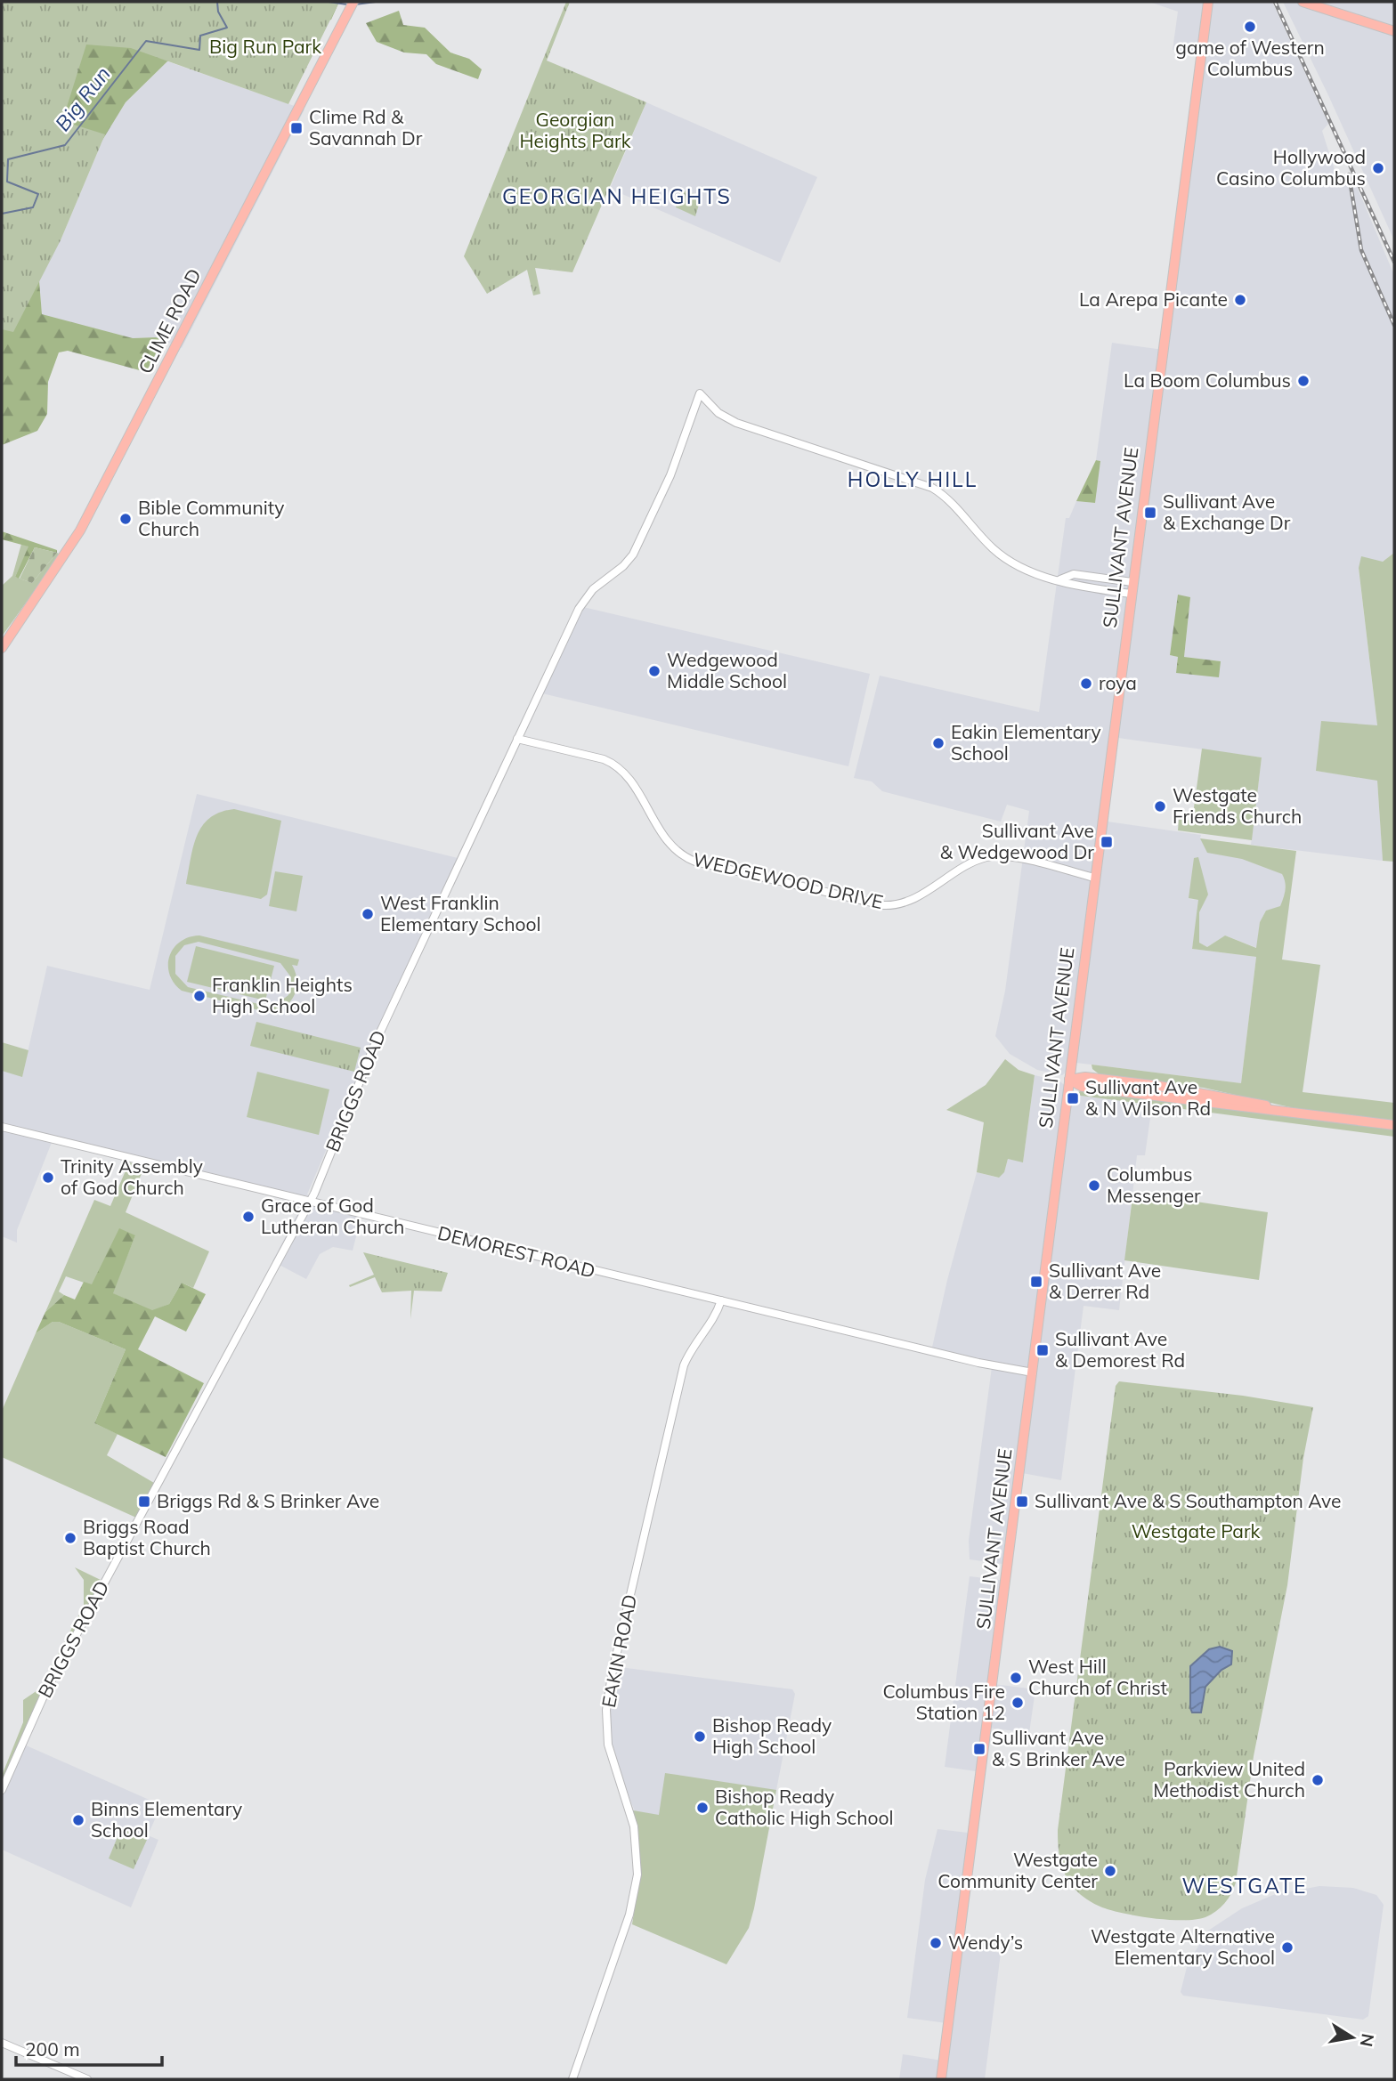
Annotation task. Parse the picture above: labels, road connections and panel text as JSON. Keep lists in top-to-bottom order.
{
  "streets": {
    "main road": ["CLIME ROAD", "SULLIVANT AVENUE"],
    "street": [
      "WEDGEWOOD DRIVE",
      "BRIGGS ROAD",
      "DEMOREST ROAD",
      "EAKIN ROAD"
    ]
  },
  "crossings": [
    ["SULLIVANT AVENUE", "WEDGEWOOD DRIVE"],
    ["SULLIVANT AVENUE", "DEMOREST ROAD"],
    ["WEDGEWOOD DRIVE", "BRIGGS ROAD"],
    ["BRIGGS ROAD", "DEMOREST ROAD"],
    ["DEMOREST ROAD", "EAKIN ROAD"]
  ],
  "districts": ["GEORGIAN HEIGHTS", "HOLLY HILL", "WESTGATE"],
  "water": ["Big Run"],
  "parks": ["Big Run Park", "Georgian Heights Park", "Westgate Park"],
  "places": {
    "other": [
      "game of Western Columbus",
      "Hollywood Casino Columbus",
      "La Arepa Picante",
      "La Boom Columbus",
      "Bible Community Church",
      "Wedgewood Middle School",
      "roya",
      "Eakin Elementary School",
      "Westgate Friends Church",
      "West Franklin Elementary School",
      "Franklin Heights High School",
      "Trinity Assembly of God Church",
      "Columbus Messenger",
      "Grace of God Lutheran Church",
      "Briggs Road Baptist Church",
      "West Hill Church of Christ",
      "Columbus Fire Station 12",
      "Bishop Ready High School",
      "Parkview United Methodist Church",
      "Bishop Ready Catholic High School",
      "Binns Elementary School",
      "Westgate Community Center",
      "Wendy’s",
      "Westgate Alternative Elementary School"
    ],
    "transit": [
      "Clime Rd & Savannah Dr",
      "Sullivant Ave & Exchange Dr",
      "Sullivant Ave & Wedgewood Dr",
      "Sullivant Ave & N Wilson Rd",
      "Sullivant Ave & Derrer Rd",
      "Sullivant Ave & Demorest Rd",
      "Briggs Rd & S Brinker Ave",
      "Sullivant Ave & S Southampton Ave",
      "Sullivant Ave & S Brinker Ave"
    ]
  },
  "scale_bar": "200 m",
  "north": "right"
}
